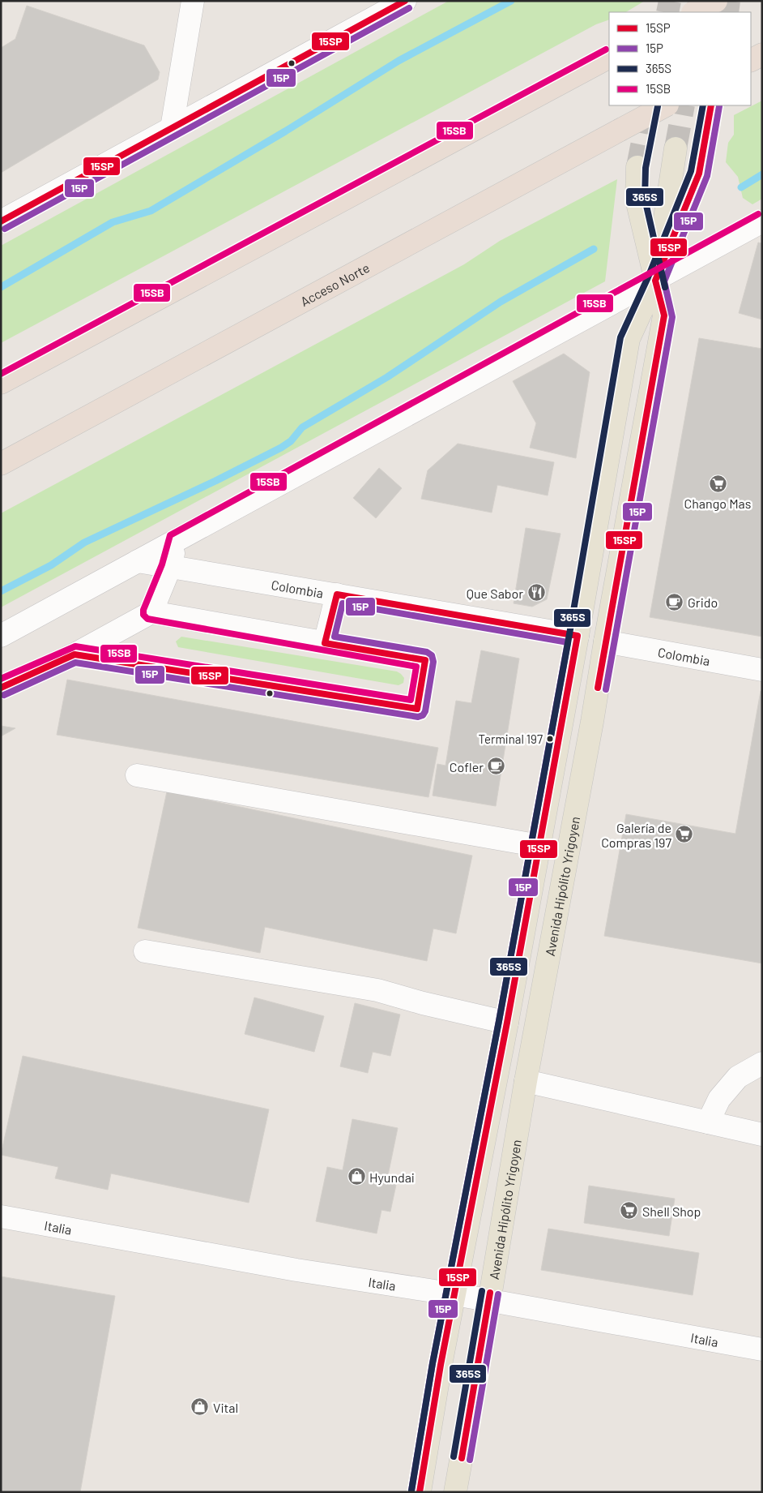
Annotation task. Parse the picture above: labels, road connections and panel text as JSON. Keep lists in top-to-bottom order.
{
  "streets": {
    "highway": ["Acceso Norte"],
    "main road": ["Avenida Hipólito Yrigoyen"],
    "street": ["Colombia", "Italia"]
  },
  "crossings": [
    ["Colombia", "Avenida Hipólito Yrigoyen"],
    ["Avenida Hipólito Yrigoyen", "Italia"]
  ],
  "places": {
    "supermarket": ["Chango Mas", "Galería de Compras 197", "Shell Shop"],
    "restaurant": ["Que Sabor"],
    "cafe": ["Grido", "Cofler"],
    "other": ["Terminal 197"],
    "shop": ["Hyundai", "Vital"]
  },
  "lines": [
    "transit line 15SP",
    "transit line 15P",
    "transit line 15SB",
    "transit line 365S"
  ],
  "legend": [
    "15SP",
    "15P",
    "365S",
    "15SB"
  ]
}
